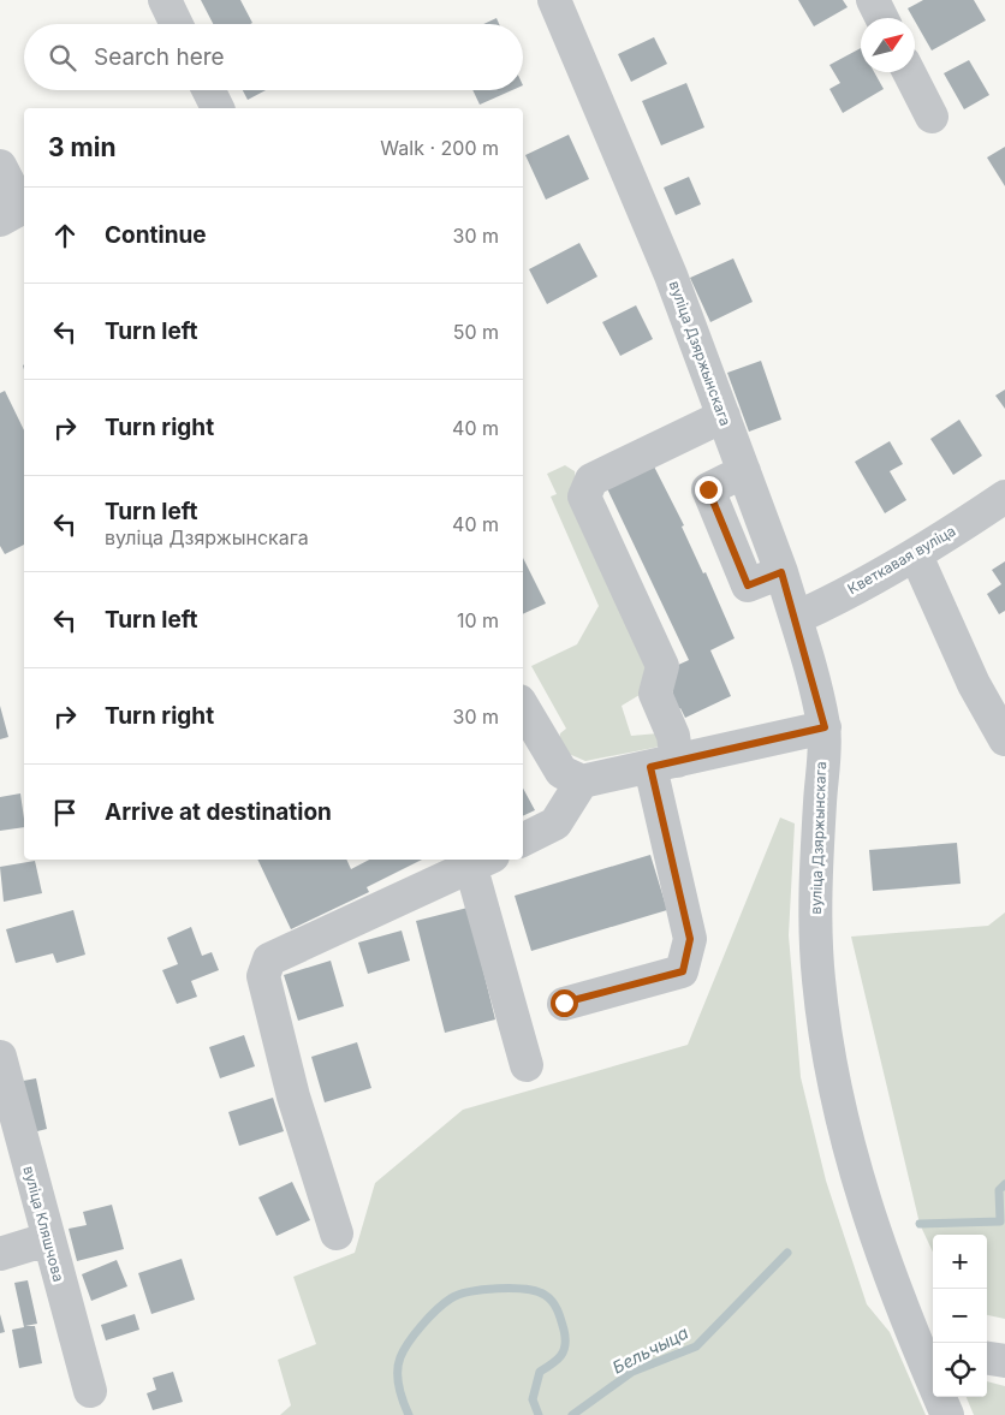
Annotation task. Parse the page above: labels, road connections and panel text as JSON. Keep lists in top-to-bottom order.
{
  "streets": {
    "street": ["вуліца Дзяржынскага", "Кветкавая вуліца", "вуліца Кляшчова"]
  },
  "crossings": [
    ["вуліца Дзяржынскага", "Кветкавая вуліца"]
  ],
  "water": ["Бельчыца"],
  "north": "top right",
  "page": {
    "search": "Search here",
    "heading": ["3 min", "Walk · 200 m"],
    "list": [
      ["Continue", "30 m"],
      ["Turn left", "50 m"],
      ["Turn right", "40 m"],
      ["Turn left", "вуліца Дзяржынскага", "40 m"],
      ["Turn left", "10 m"],
      ["Turn right", "30 m"],
      "Arrive at destination"
    ],
    "map_buttons": ["+", "−"]
  }
}
